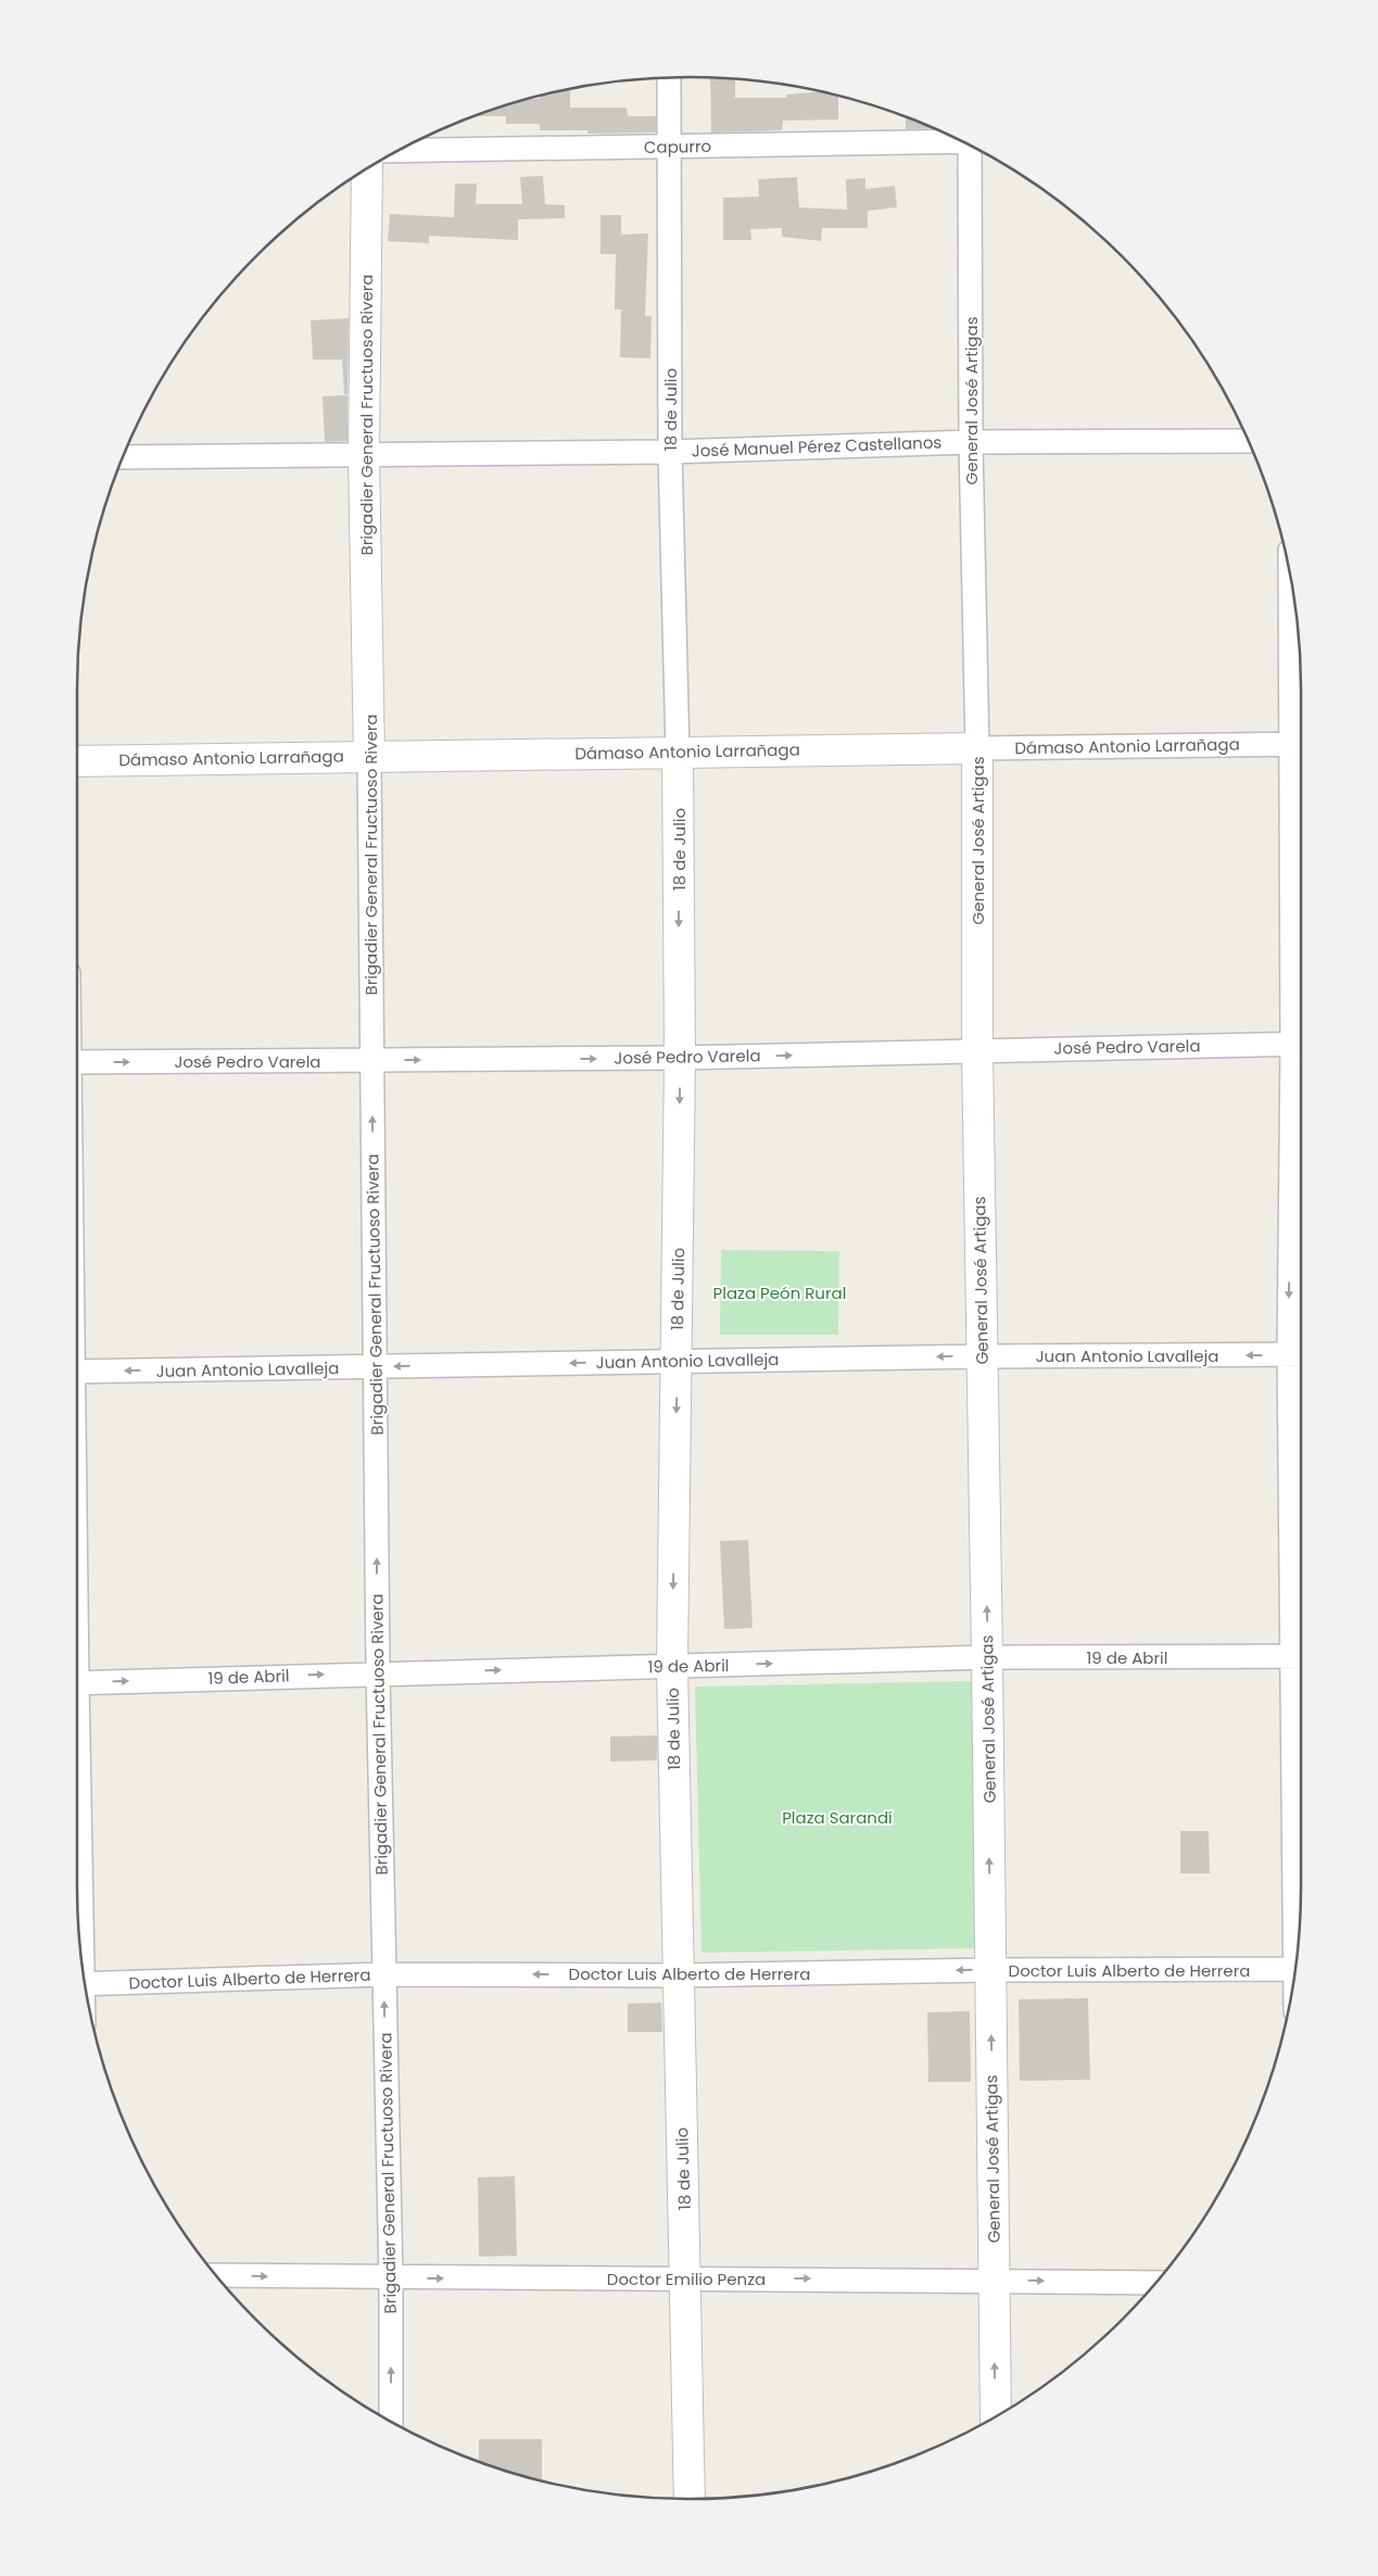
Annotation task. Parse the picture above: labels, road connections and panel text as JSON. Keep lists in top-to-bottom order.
{
  "streets": {
    "street": [
      "Capurro",
      "General José Artigas",
      "18 de Julio",
      "Brigadier General Fructuoso Rivera",
      "José Manuel Pérez Castellanos",
      "Dámaso Antonio Larrañaga",
      "José Pedro Varela",
      "Juan Antonio Lavalleja",
      "19 de Abril",
      "Doctor Luis Alberto de Herrera",
      "Doctor Emilio Penza"
    ]
  },
  "crossings": [
    ["Capurro", "18 de Julio"],
    ["General José Artigas", "José Manuel Pérez Castellanos"],
    ["General José Artigas", "Dámaso Antonio Larrañaga"],
    ["General José Artigas", "José Pedro Varela"],
    ["General José Artigas", "Juan Antonio Lavalleja"],
    ["General José Artigas", "19 de Abril"],
    ["General José Artigas", "Doctor Luis Alberto de Herrera"],
    ["General José Artigas", "Doctor Emilio Penza"],
    ["18 de Julio", "José Manuel Pérez Castellanos"],
    ["18 de Julio", "Dámaso Antonio Larrañaga"],
    ["18 de Julio", "José Pedro Varela"],
    ["18 de Julio", "Juan Antonio Lavalleja"],
    ["18 de Julio", "19 de Abril"],
    ["18 de Julio", "Doctor Luis Alberto de Herrera"],
    ["18 de Julio", "Doctor Emilio Penza"],
    ["Brigadier General Fructuoso Rivera", "José Manuel Pérez Castellanos"],
    ["Brigadier General Fructuoso Rivera", "Dámaso Antonio Larrañaga"],
    ["Brigadier General Fructuoso Rivera", "José Pedro Varela"],
    ["Brigadier General Fructuoso Rivera", "Juan Antonio Lavalleja"],
    ["Brigadier General Fructuoso Rivera", "19 de Abril"],
    ["Brigadier General Fructuoso Rivera", "Doctor Luis Alberto de Herrera"],
    ["Brigadier General Fructuoso Rivera", "Doctor Emilio Penza"]
  ],
  "one_way": [
    "General José Artigas",
    "18 de Julio",
    "Brigadier General Fructuoso Rivera",
    "José Pedro Varela",
    "Juan Antonio Lavalleja",
    "19 de Abril",
    "Doctor Luis Alberto de Herrera",
    "Doctor Emilio Penza"
  ],
  "parks": ["Plaza Peón Rural", "Plaza Sarandí"]
}
